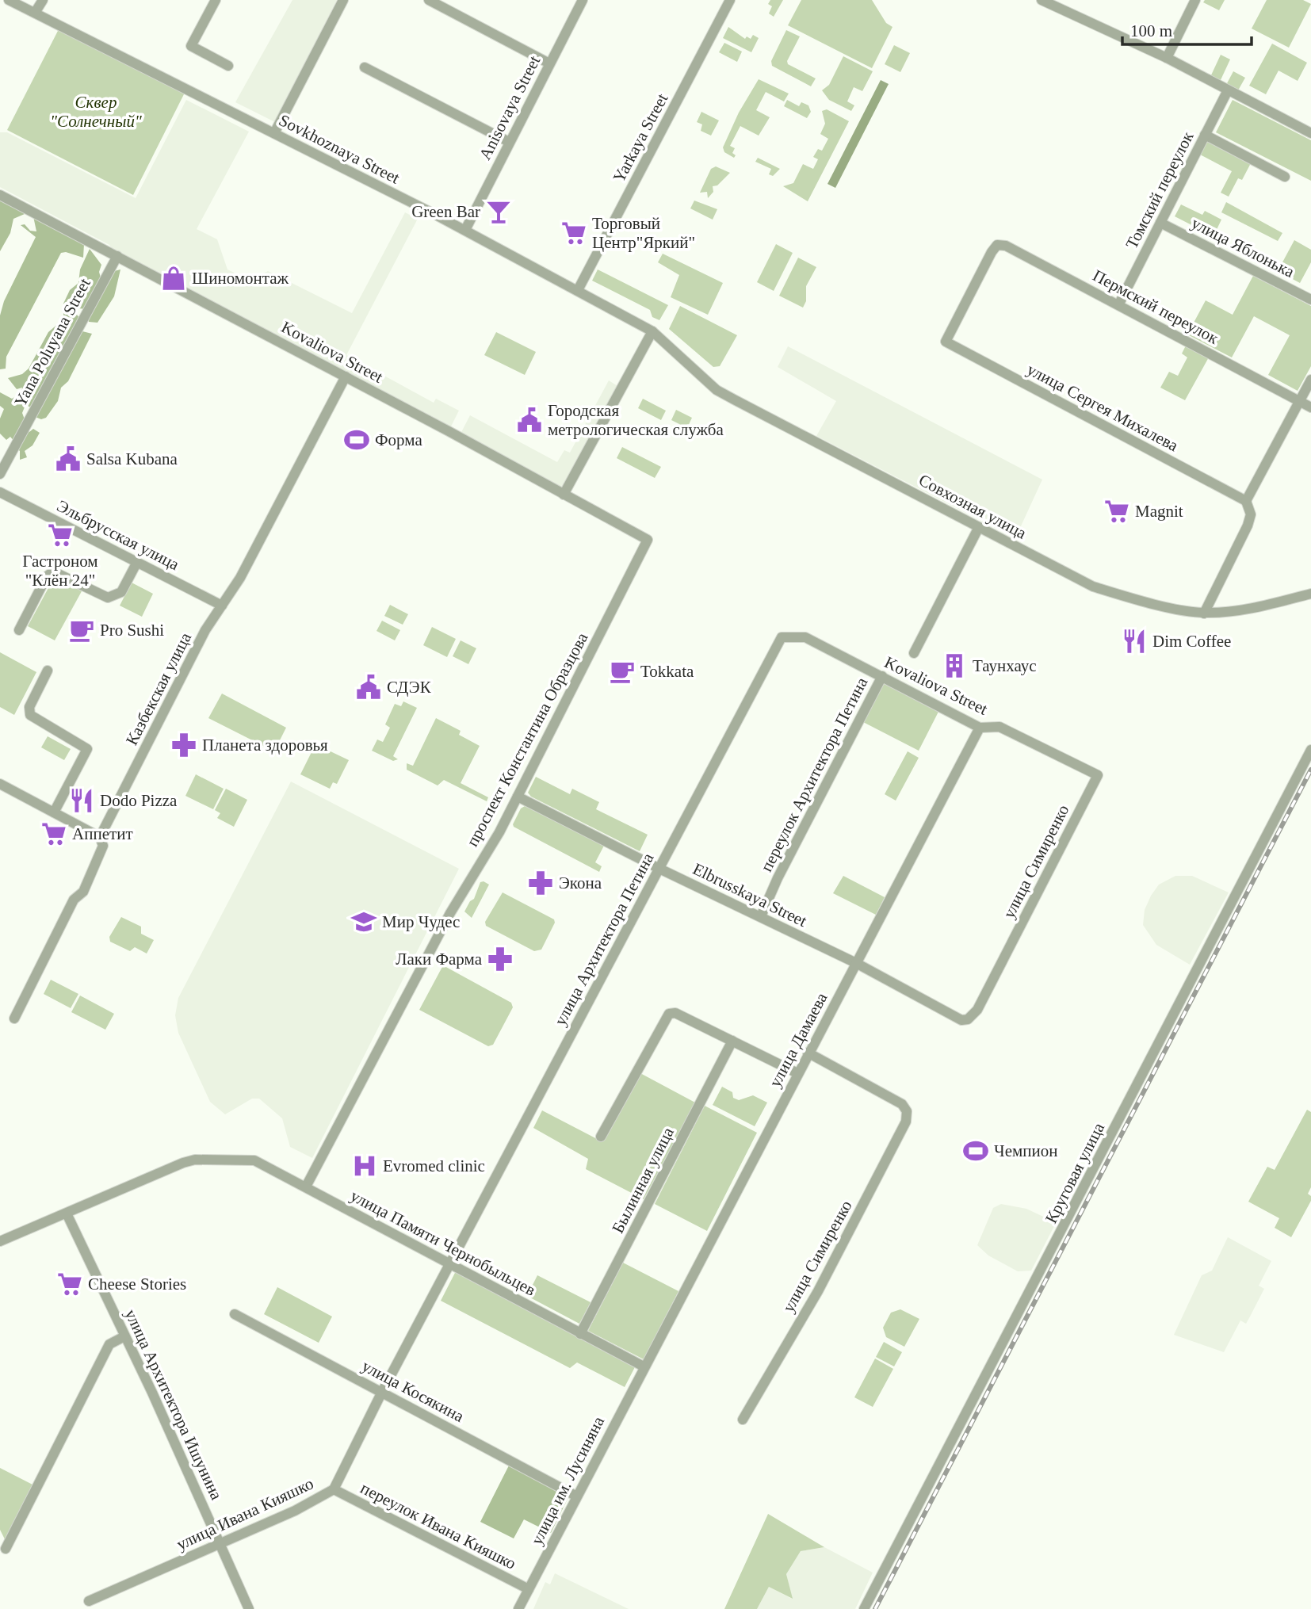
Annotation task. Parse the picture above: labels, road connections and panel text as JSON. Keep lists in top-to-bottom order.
{
  "streets": {
    "street": [
      "Anisovaya Street",
      "Yarkaya Street",
      "Sovkhoznaya Street",
      "Томский переулок",
      "улица Яблонька",
      "Пермский переулок",
      "Yana Poluyana Street",
      "Kovaliova Street",
      "улица Сергея Михалева",
      "Совхозная улица",
      "Эльбрусская улица",
      "Казбекская улица",
      "проспект Константина Образцова",
      "переулок Архитектора Петина",
      "улица Симиренко",
      "Elbrusskaya Street",
      "улица Архитектора Петина",
      "улица Дамаева",
      "Круговая улица",
      "Былинная улица",
      "улица Памяти Чернобыльцев",
      "улица Косякина",
      "улица Архитектора Ишунина",
      "улица им. Лусиняна",
      "улица Ивана Кияшко",
      "переулок Ивана Кияшко"
    ]
  },
  "crossings": [
    ["Anisovaya Street", "Sovkhoznaya Street"],
    ["Yarkaya Street", "Sovkhoznaya Street"],
    ["Sovkhoznaya Street", "Совхозная улица"],
    ["Томский переулок", "улица Яблонька"],
    ["Томский переулок", "Пермский переулок"],
    ["Пермский переулок", "улица Сергея Михалева"],
    ["Yana Poluyana Street", "Kovaliova Street"],
    ["Kovaliova Street", "Казбекская улица"],
    ["Kovaliova Street", "проспект Константина Образцова"],
    ["Kovaliova Street", "переулок Архитектора Петина"],
    ["Kovaliova Street", "улица Симиренко"],
    ["Kovaliova Street", "улица Архитектора Петина"],
    ["Kovaliova Street", "улица Дамаева"],
    ["Эльбрусская улица", "Казбекская улица"],
    ["проспект Константина Образцова", "Elbrusskaya Street"],
    ["проспект Константина Образцова", "улица Памяти Чернобыльцев"],
    ["переулок Архитектора Петина", "Elbrusskaya Street"],
    ["улица Симиренко", "Elbrusskaya Street"],
    ["улица Симиренко", "улица Дамаева"],
    ["Elbrusskaya Street", "улица Архитектора Петина"],
    ["Elbrusskaya Street", "улица Дамаева"],
    ["улица Архитектора Петина", "улица Памяти Чернобыльцев"],
    ["улица Архитектора Петина", "улица Ивана Кияшко"],
    ["улица Дамаева", "улица Памяти Чернобыльцев"],
    ["улица Дамаева", "улица им. Лусиняна"],
    ["Былинная улица", "улица Памяти Чернобыльцев"],
    ["улица Памяти Чернобыльцев", "улица Архитектора Ишунина"],
    ["улица Памяти Чернобыльцев", "улица им. Лусиняна"],
    ["улица Памяти Чернобыльцев", "улица Ивана Кияшко"],
    ["улица Косякина", "улица им. Лусиняна"],
    ["улица Косякина", "улица Ивана Кияшко"],
    ["улица Архитектора Ишунина", "улица Ивана Кияшко"],
    ["улица им. Лусиняна", "переулок Ивана Кияшко"],
    ["улица Ивана Кияшко", "переулок Ивана Кияшко"]
  ],
  "parks": ["Сквер \"Солнечный\""],
  "places": {
    "bar": ["Green Bar"],
    "supermarket": [
      "Торговый Центр\"Яркий\"",
      "Magnit",
      "Гастроном \"Клён 24\"",
      "Аппетит",
      "Cheese Stories"
    ],
    "shop": ["Шиномонтаж"],
    "public building": ["Городская метрологическая служба", "Salsa Kubana", "СДЭК"],
    "sports": ["Форма", "Чемпион"],
    "cafe": ["Pro Sushi", "Tokkata"],
    "restaurant": ["Dim Coffee", "Dodo Pizza"],
    "building": ["Таунхаус"],
    "pharmacy": ["Планета здоровья", "Экона", "Лаки Фарма"],
    "school or university": ["Мир Чудес"],
    "hospital": ["Evromed clinic"]
  },
  "scale_bar": "100 m"
}
